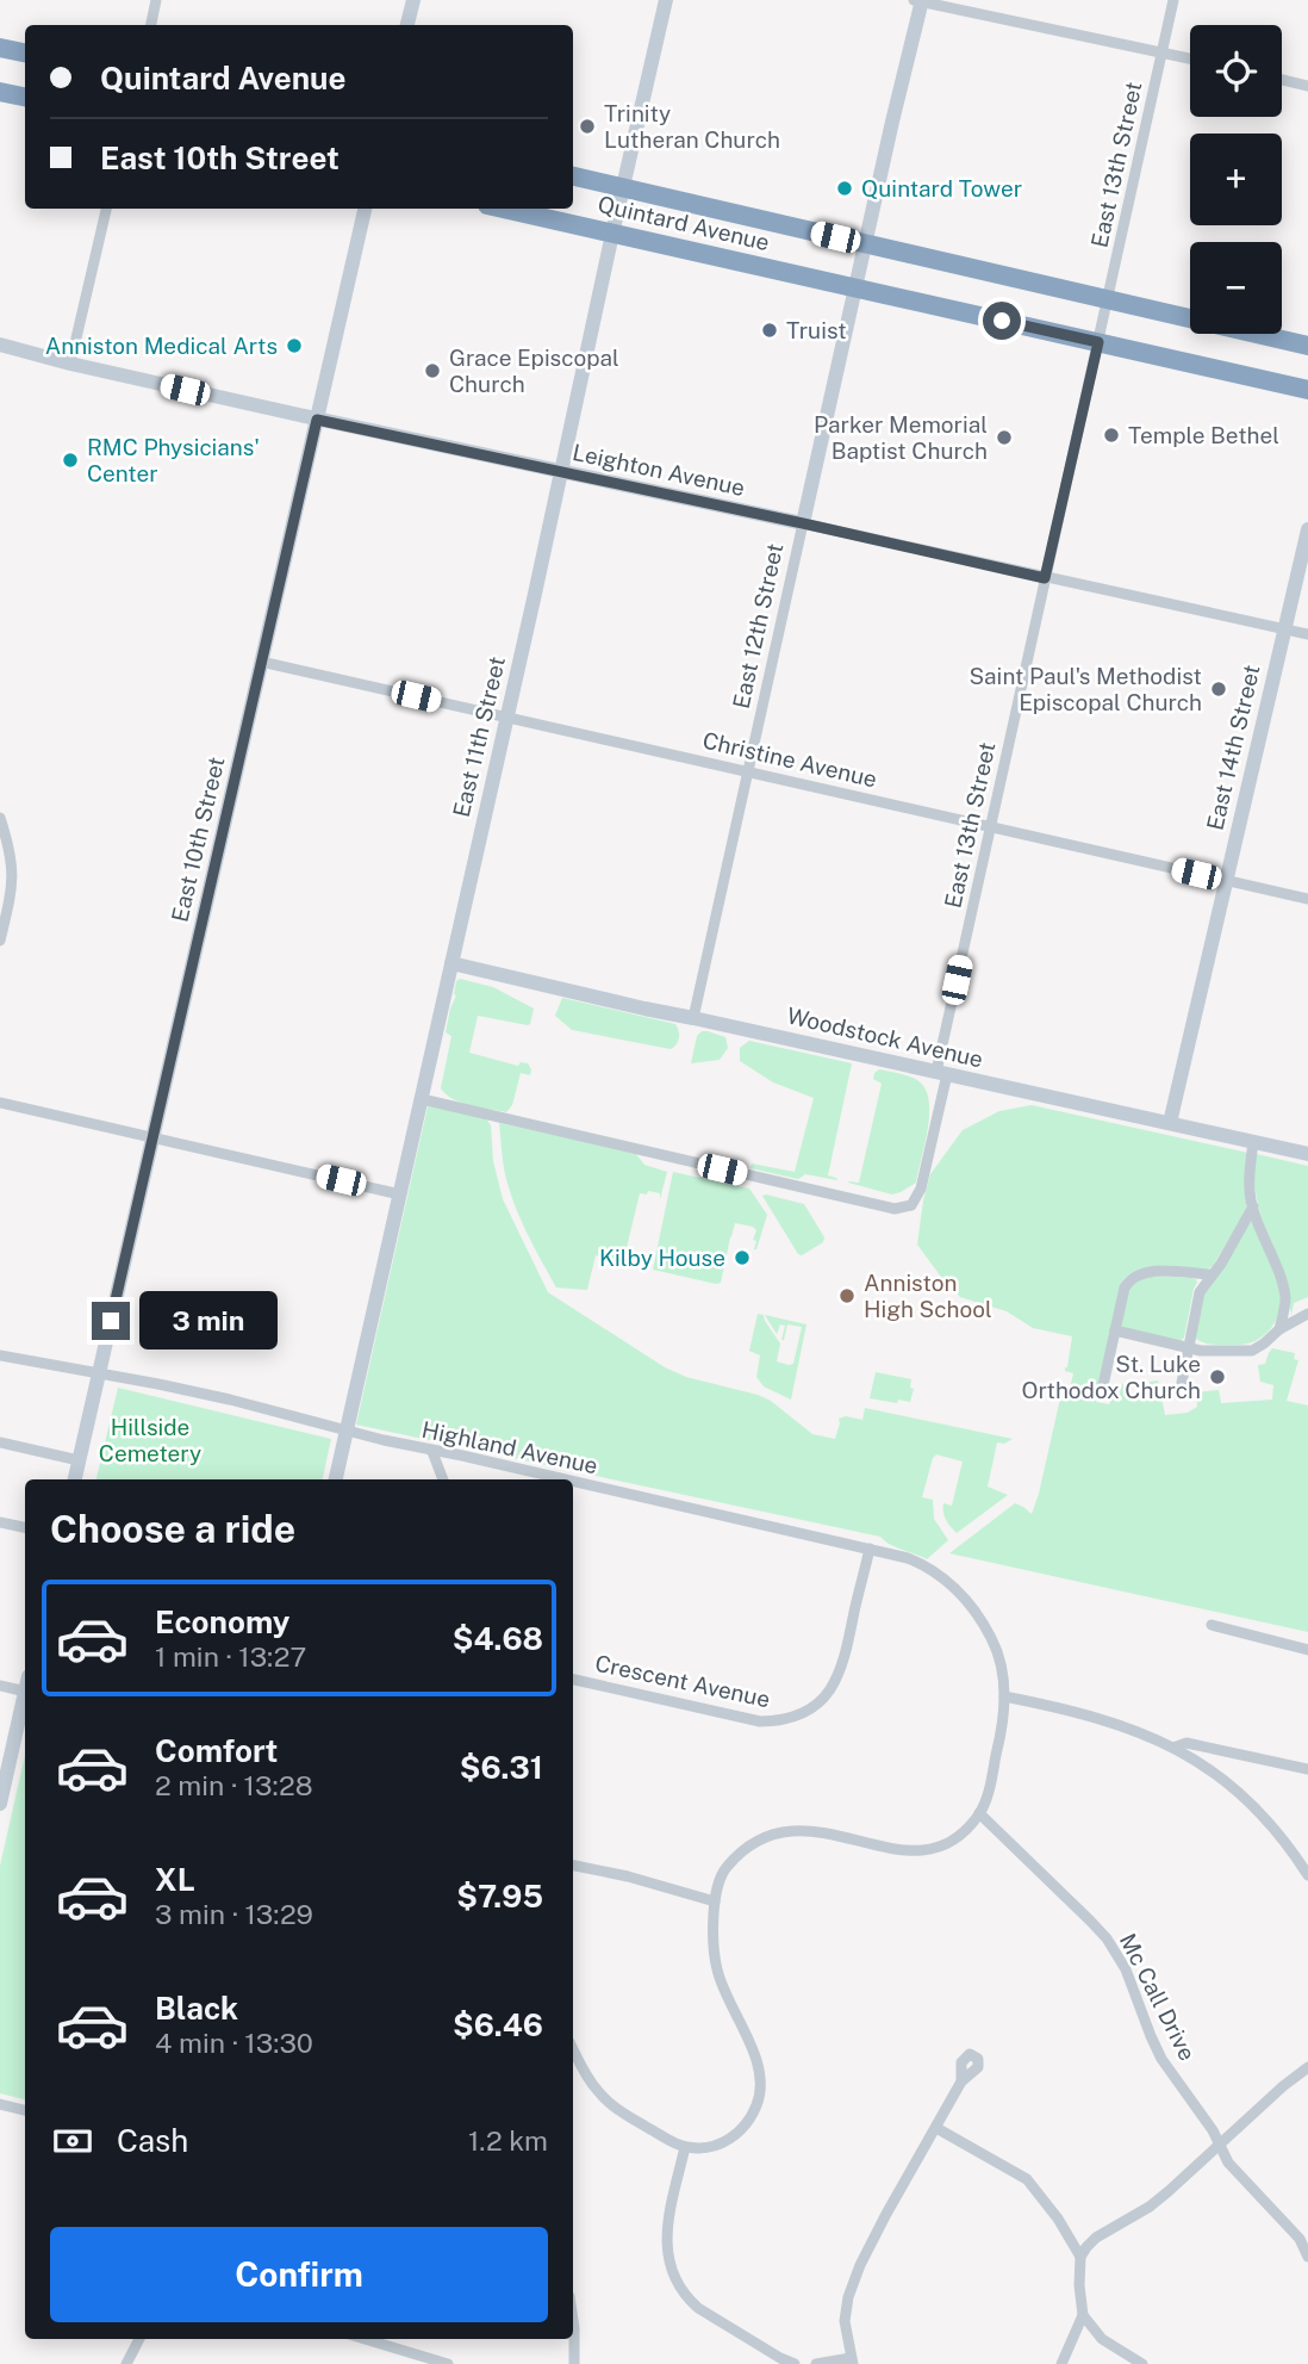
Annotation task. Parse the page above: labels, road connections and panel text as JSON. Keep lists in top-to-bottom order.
{
  "streets": {
    "highway": ["Quintard Avenue"],
    "street": [
      "East 13th Street",
      "Leighton Avenue",
      "East 12th Street",
      "East 11th Street",
      "East 14th Street",
      "Christine Avenue",
      "East 10th Street",
      "Woodstock Avenue",
      "Highland Avenue",
      "Crescent Avenue",
      "Mc Call Drive"
    ]
  },
  "crossings": [
    ["East 13th Street", "Quintard Avenue"],
    ["East 13th Street", "Leighton Avenue"],
    ["East 13th Street", "East 11th Street"],
    ["East 13th Street", "Christine Avenue"],
    ["East 13th Street", "Woodstock Avenue"],
    ["Quintard Avenue", "East 12th Street"],
    ["Quintard Avenue", "East 11th Street"],
    ["Leighton Avenue", "East 12th Street"],
    ["Leighton Avenue", "East 11th Street"],
    ["Leighton Avenue", "East 14th Street"],
    ["Leighton Avenue", "East 10th Street"],
    ["East 12th Street", "Christine Avenue"],
    ["East 12th Street", "Woodstock Avenue"],
    ["East 11th Street", "Christine Avenue"],
    ["East 11th Street", "Woodstock Avenue"],
    ["East 11th Street", "Highland Avenue"],
    ["East 14th Street", "Christine Avenue"],
    ["East 14th Street", "Woodstock Avenue"],
    ["Christine Avenue", "East 10th Street"],
    ["East 10th Street", "Highland Avenue"],
    ["Highland Avenue", "Crescent Avenue"],
    ["Highland Avenue", "Mc Call Drive"]
  ],
  "parks": ["Hillside Cemetery"],
  "places": [
    "Trinity Lutheran Church",
    "Quintard Tower",
    "Truist",
    "Anniston Medical Arts",
    "Grace Episcopal Church",
    "Temple Bethel",
    "Parker Memorial Baptist Church",
    "RMC Physicians' Center",
    "Saint Paul's Methodist Episcopal Church",
    "Kilby House",
    "Anniston High School",
    "St. Luke Orthodox Church"
  ],
  "page": {
    "map_buttons": ["+", "−"],
    "banner": ["Quintard Avenue", "East 10th Street"],
    "bubble": "3 min",
    "heading": "Choose a ride",
    "list": [
      {
        "name": "Economy",
        "note": "1 min · 13:27",
        "value": "$4.68"
      },
      {
        "name": "Comfort",
        "note": "2 min · 13:28",
        "value": "$6.31"
      },
      {
        "name": "XL",
        "note": "3 min · 13:29",
        "value": "$7.95"
      },
      {
        "name": "Black",
        "note": "4 min · 13:30",
        "value": "$6.46"
      }
    ],
    "pay": ["Cash", "1.2 km"],
    "buttons": "Confirm"
  }
}
